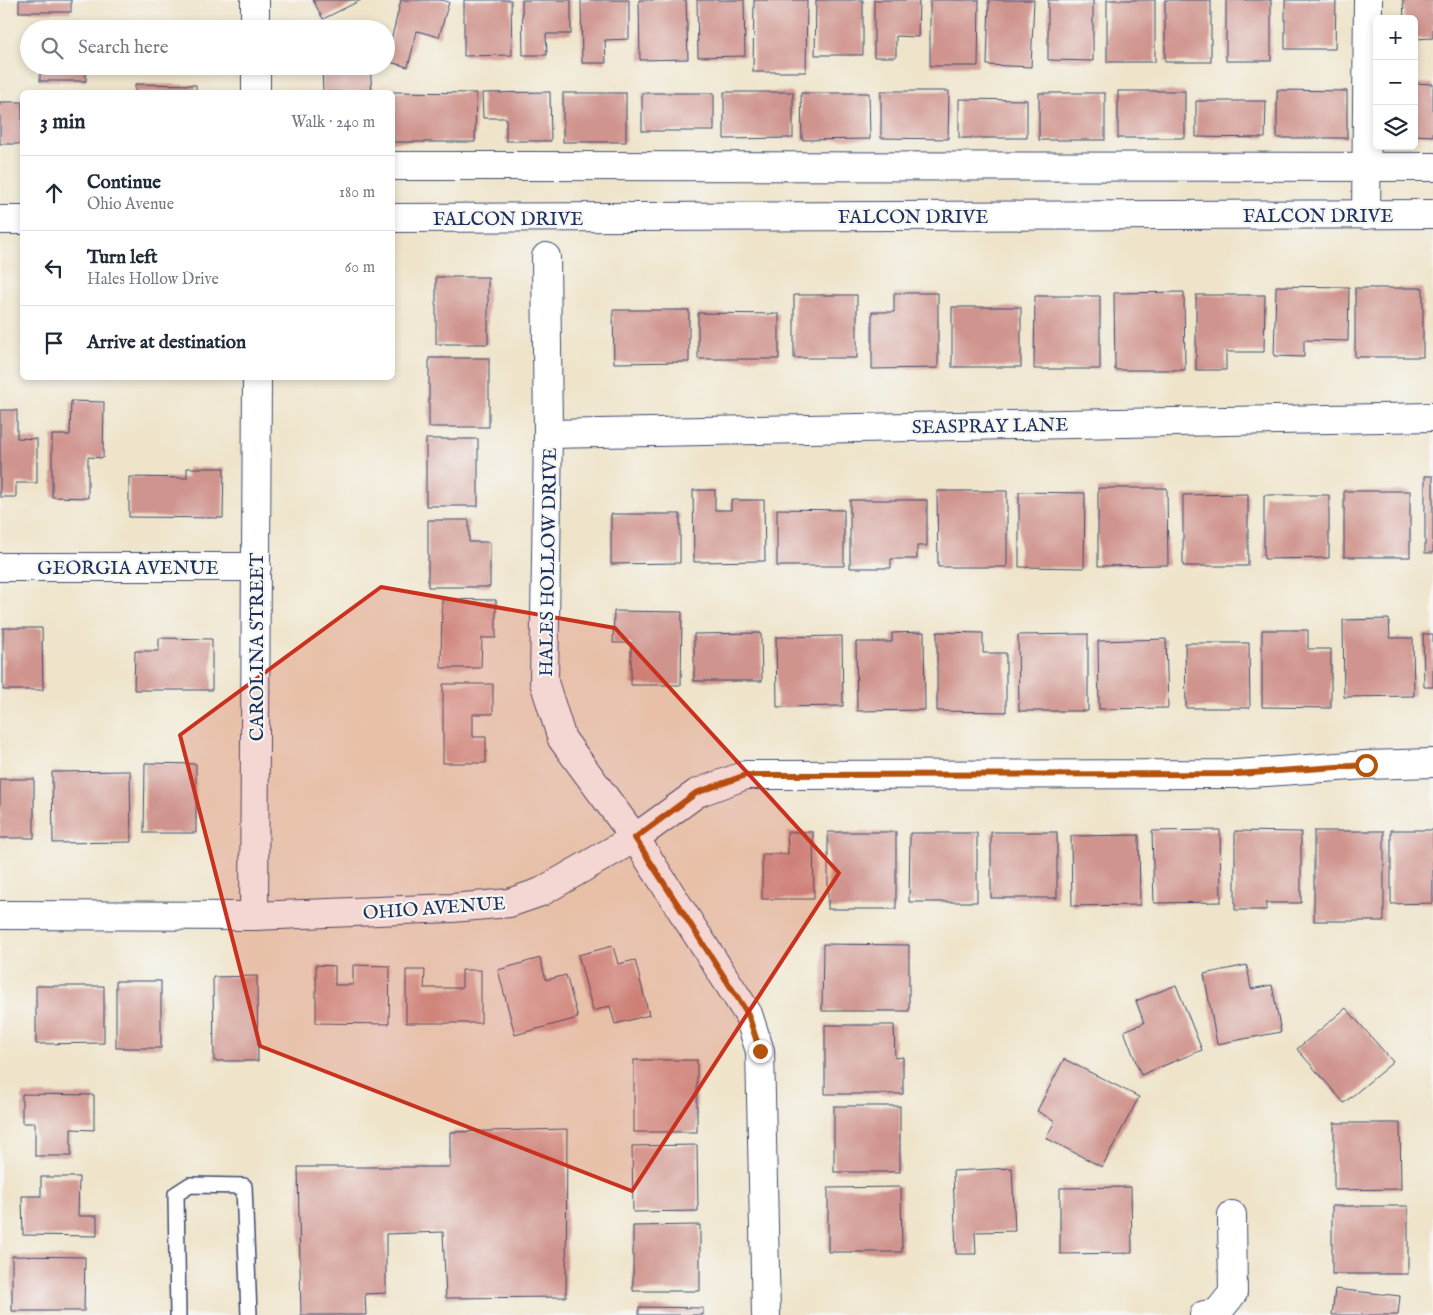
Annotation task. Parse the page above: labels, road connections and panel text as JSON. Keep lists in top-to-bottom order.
{
  "streets": {
    "street": [
      "FALCON DRIVE",
      "SEASPRAY LANE",
      "HALES HOLLOW DRIVE",
      "GEORGIA AVENUE",
      "CAROLINA STREET",
      "OHIO AVENUE"
    ]
  },
  "crossings": [
    ["SEASPRAY LANE", "HALES HOLLOW DRIVE"],
    ["HALES HOLLOW DRIVE", "OHIO AVENUE"],
    ["GEORGIA AVENUE", "CAROLINA STREET"],
    ["CAROLINA STREET", "OHIO AVENUE"]
  ],
  "page": {
    "map_buttons": ["+", "−"],
    "search": "Search here",
    "heading": ["3 min", "Walk · 240 m"],
    "list": [
      ["Continue", "Ohio Avenue", "180 m"],
      ["Turn left", "Hales Hollow Drive", "60 m"],
      "Arrive at destination"
    ]
  }
}
